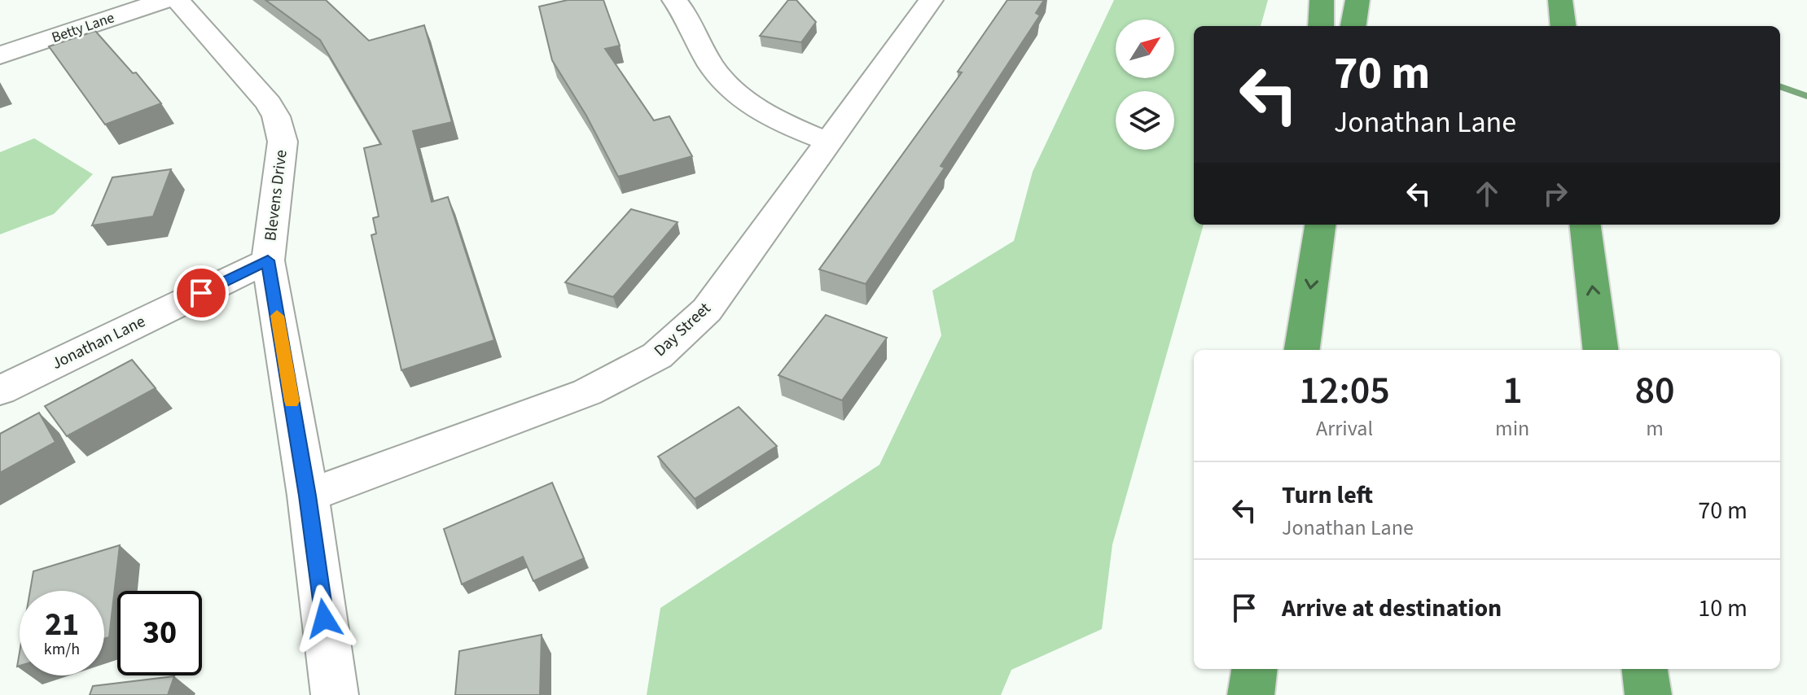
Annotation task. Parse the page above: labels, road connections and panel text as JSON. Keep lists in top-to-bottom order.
{
  "streets": {
    "street": [
      "Betty Lane",
      "Blevens Drive",
      "Day Street",
      "Jonathan Lane"
    ]
  },
  "crossings": [
    ["Blevens Drive", "Day Street"],
    ["Blevens Drive", "Jonathan Lane"]
  ],
  "north": "top right",
  "page": {
    "turn": ["70 m", "Jonathan Lane"],
    "eta": [
      "12:05",
      "Arrival",
      "1",
      "min",
      "80",
      "m"
    ],
    "list": [
      {
        "name": "Turn left",
        "note": "Jonathan Lane",
        "value": "70 m"
      },
      {
        "name": "Arrive at destination",
        "value": "10 m"
      }
    ],
    "speed": "21 km/h",
    "limit": "30"
  }
}
